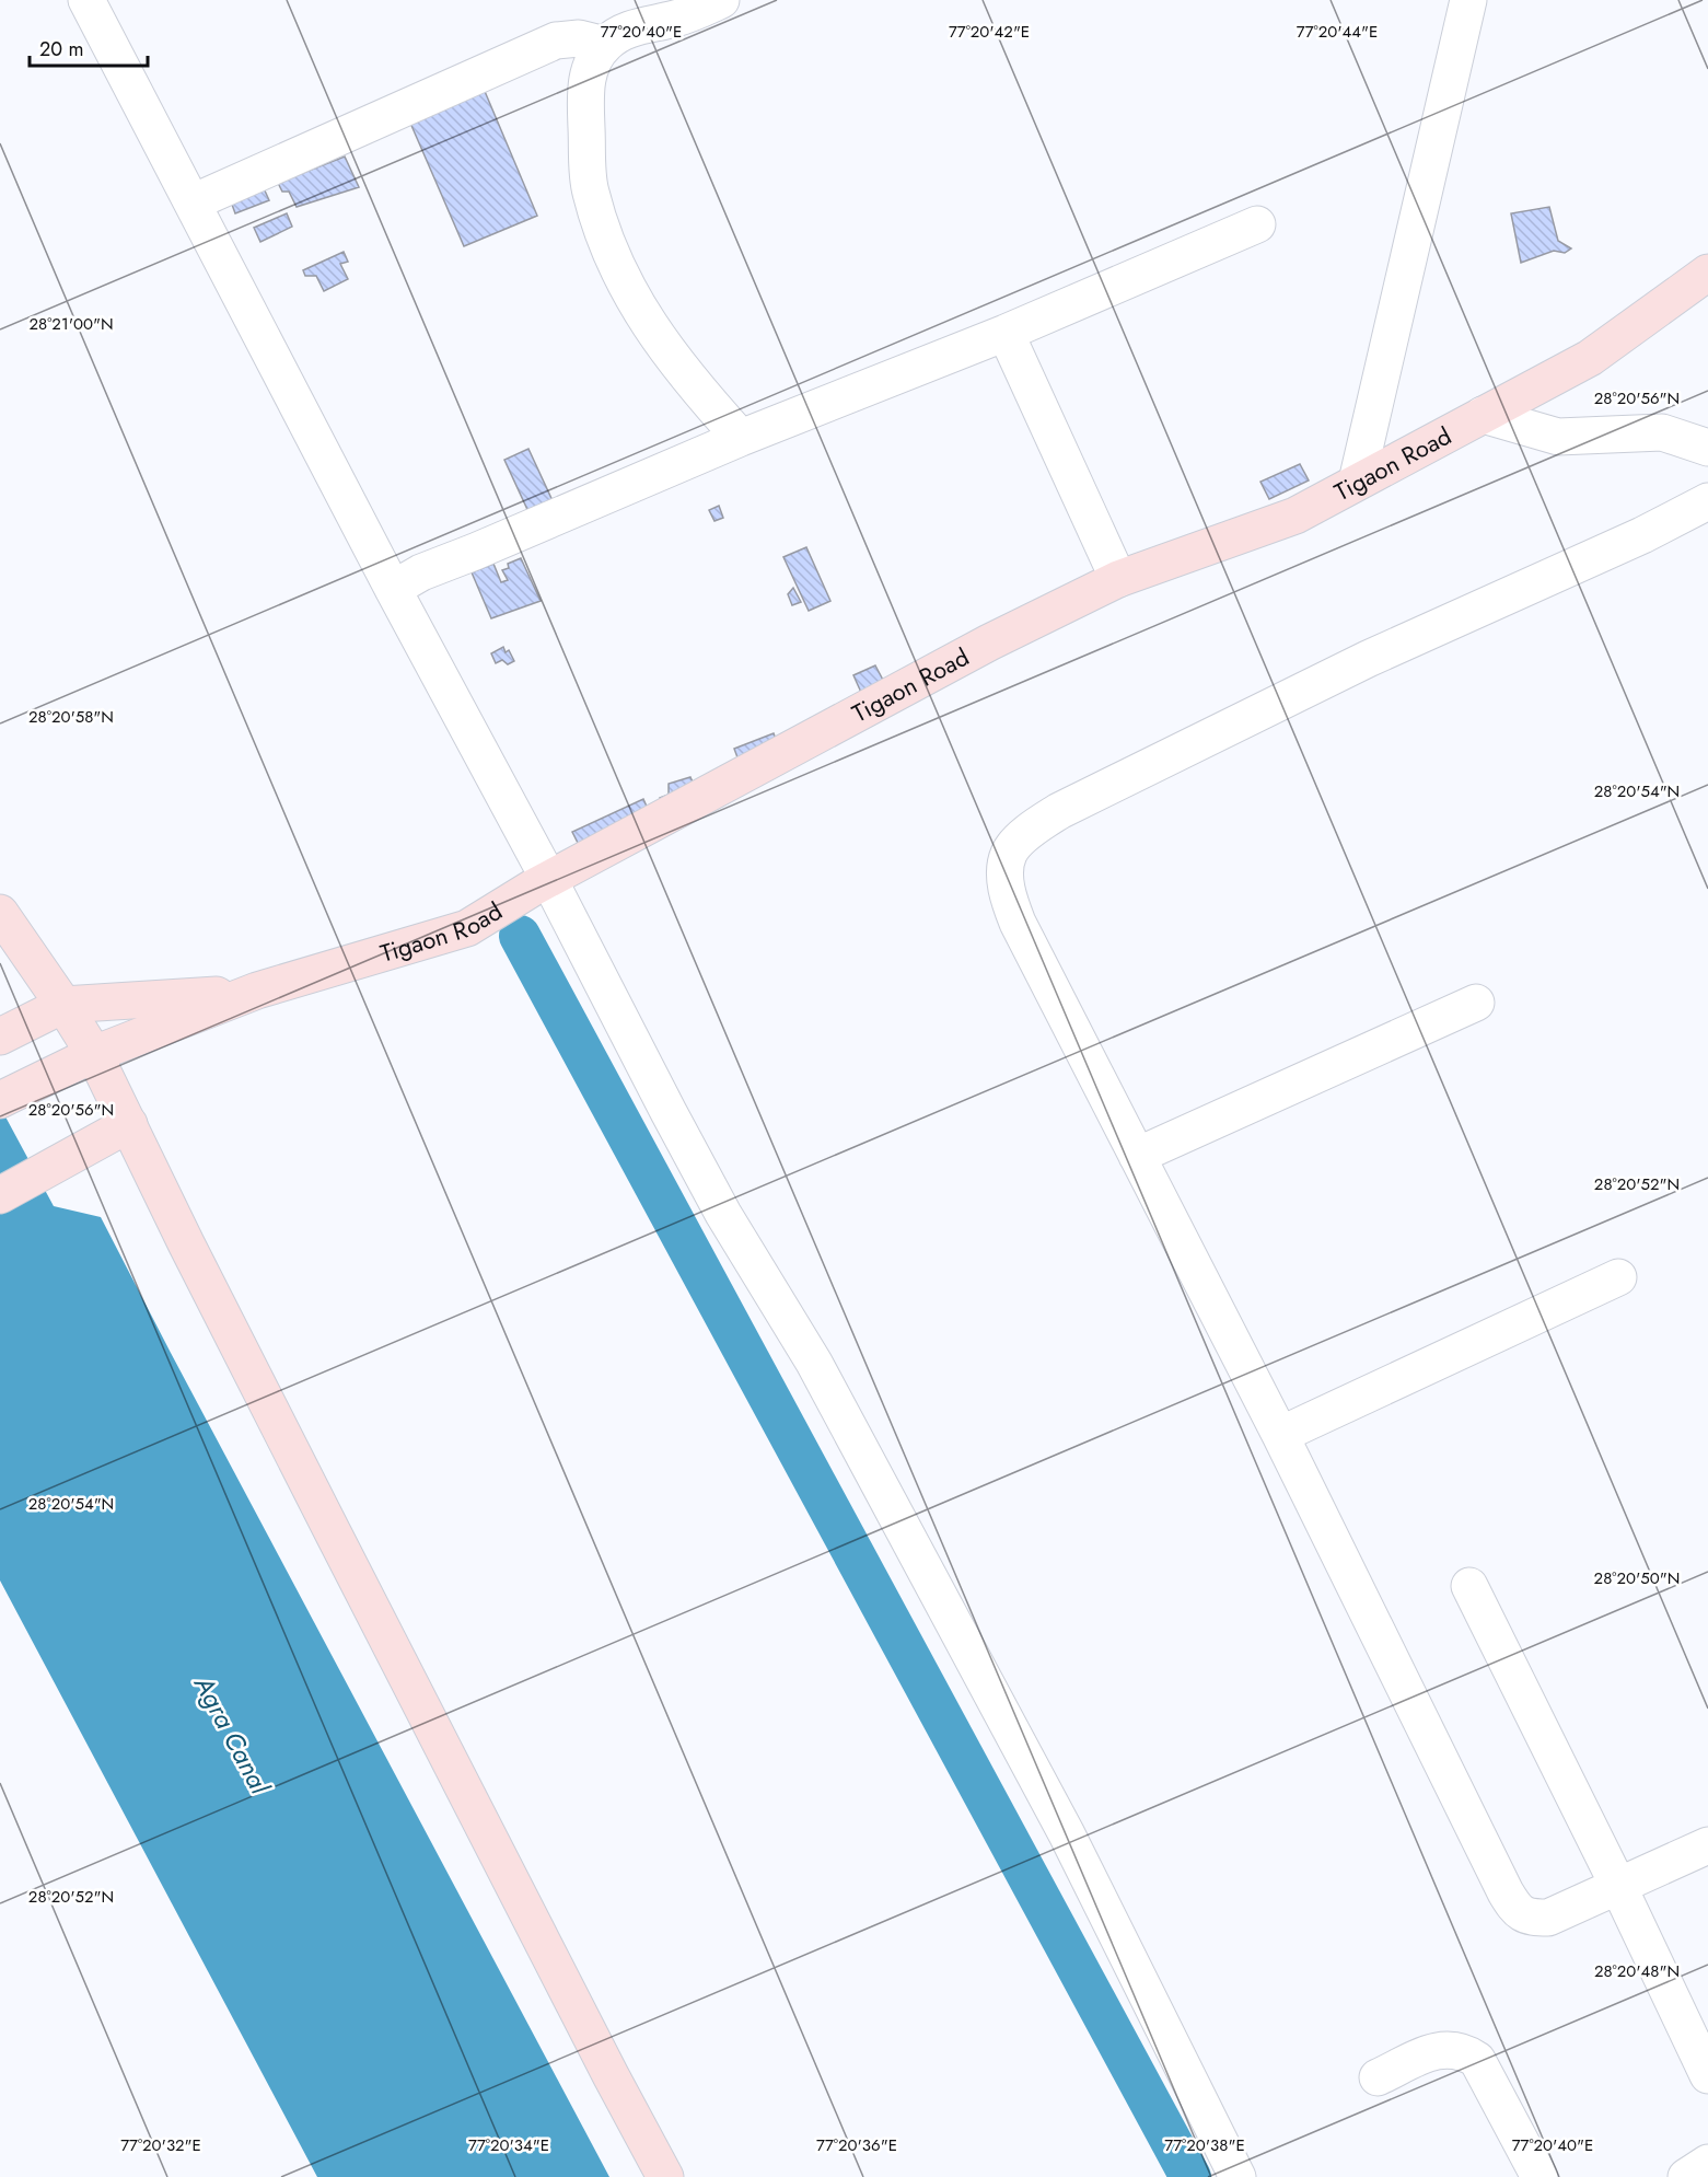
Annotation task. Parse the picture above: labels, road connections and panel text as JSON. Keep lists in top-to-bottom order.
{
  "streets": {
    "street": ["Tigaon Road"]
  },
  "water": ["Agra Canal"],
  "scale_bar": "20 m",
  "coordinates": [
    "77°20'40\"E",
    "77°20'42\"E",
    "77°20'44\"E",
    "28°21'00\"N",
    "28°20'56\"N",
    "28°20'58\"N",
    "28°20'54\"N",
    "28°20'52\"N",
    "28°20'50\"N",
    "28°20'48\"N",
    "77°20'32\"E",
    "77°20'34\"E",
    "77°20'36\"E",
    "77°20'38\"E"
  ]
}
